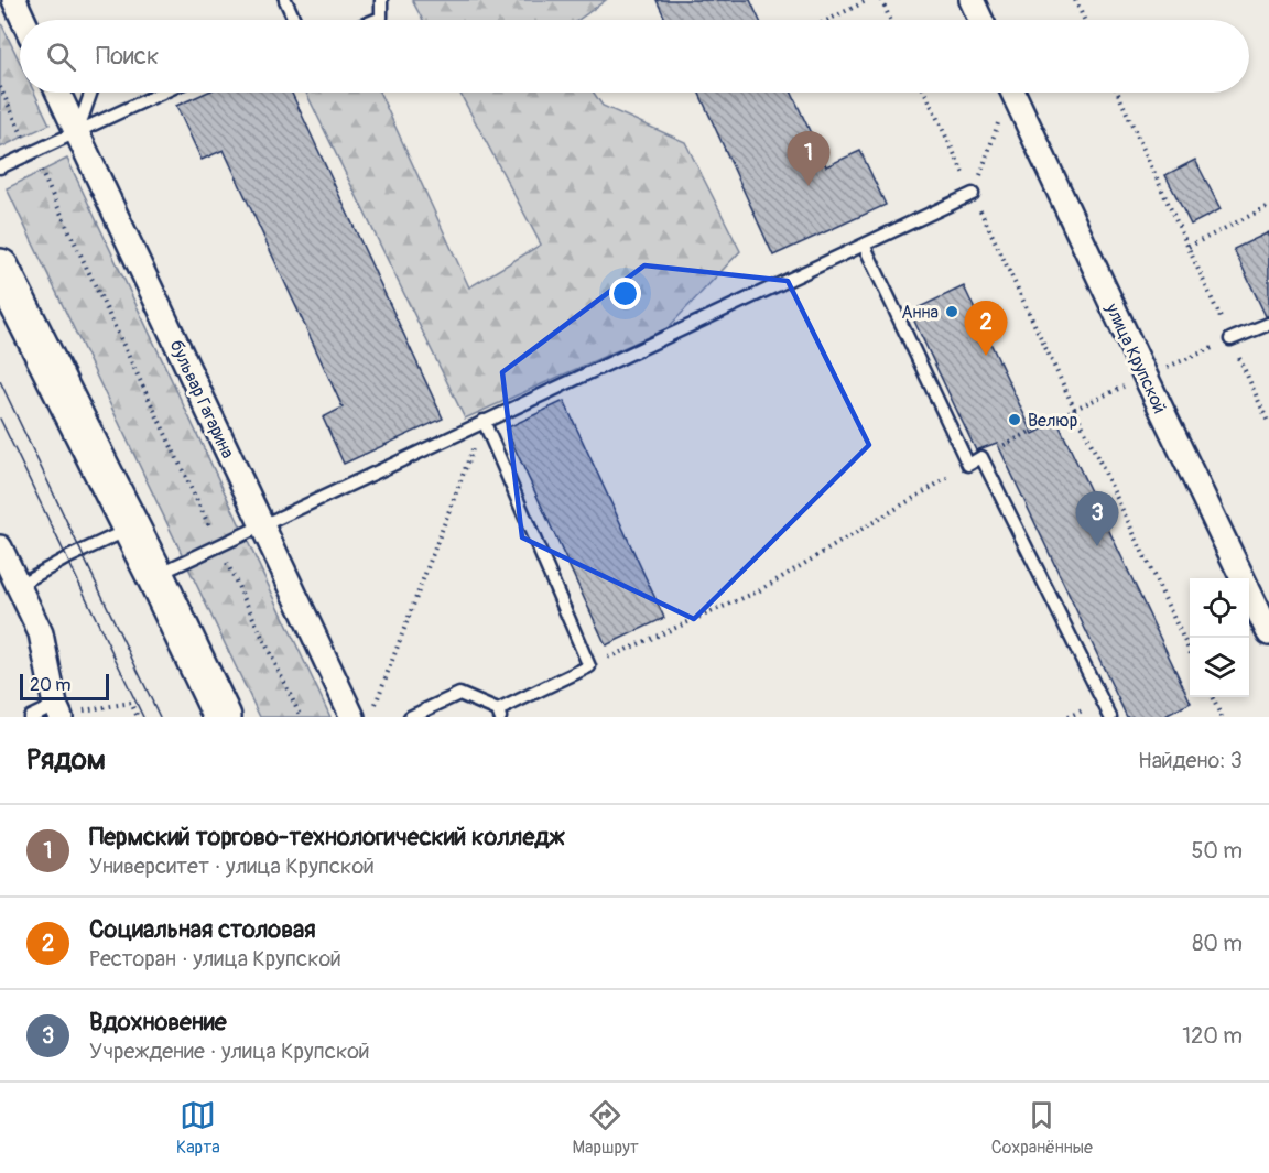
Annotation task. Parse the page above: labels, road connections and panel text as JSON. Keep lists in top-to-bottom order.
{
  "streets": {
    "street": ["улица Крупской", "бульвар Гагарина"]
  },
  "places": ["Анна", "Велюр"],
  "scale_bar": "20 m",
  "page": {
    "search": "Поиск",
    "pins": ["1", "2", "3"],
    "scale": "20 m",
    "heading": ["Рядом", "Найдено: 3"],
    "list": [
      {
        "mark": "1",
        "name": "Пермский торгово-технологический колледж",
        "note": "Университет · улица Крупской",
        "value": "50 m"
      },
      {
        "mark": "2",
        "name": "Социальная столовая",
        "note": "Ресторан · улица Крупской",
        "value": "80 m"
      },
      {
        "mark": "3",
        "name": "Вдохновение",
        "note": "Учреждение · улица Крупской",
        "value": "120 m"
      }
    ],
    "nav": ["Карта", "Маршрут", "Сохранённые"]
  }
}
